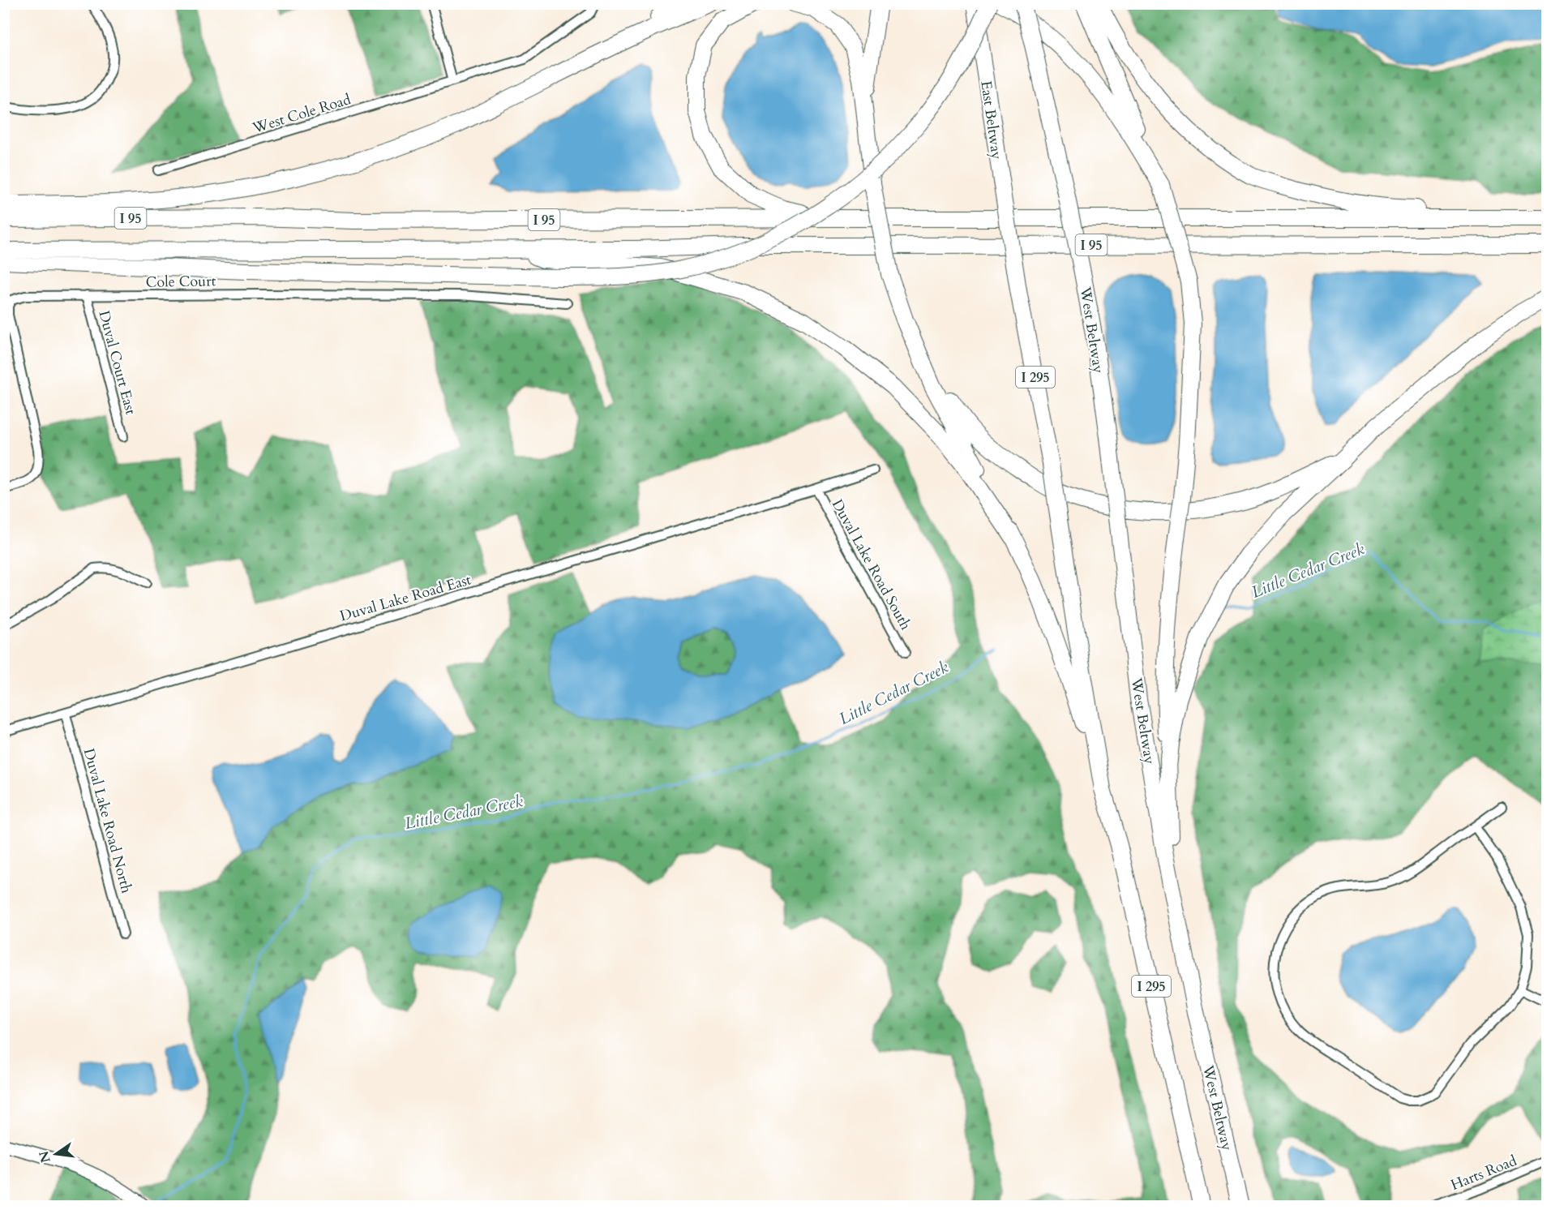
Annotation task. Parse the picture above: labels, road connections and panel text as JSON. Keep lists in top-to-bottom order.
{
  "streets": {
    "highway": [
      "East Beltway",
      "I 95",
      "West Beltway",
      "I 295"
    ],
    "street": [
      "West Cole Road",
      "Cole Court",
      "Duval Court East",
      "Duval Lake Road South",
      "Duval Lake Road East",
      "Duval Lake Road North",
      "Harts Road"
    ]
  },
  "crossings": [
    ["East Beltway", "I 295"],
    ["Cole Court", "Duval Court East"],
    ["Duval Lake Road South", "Duval Lake Road East"],
    ["Duval Lake Road East", "Duval Lake Road North"]
  ],
  "water": ["Little Cedar Creek"],
  "north": "left"
}
